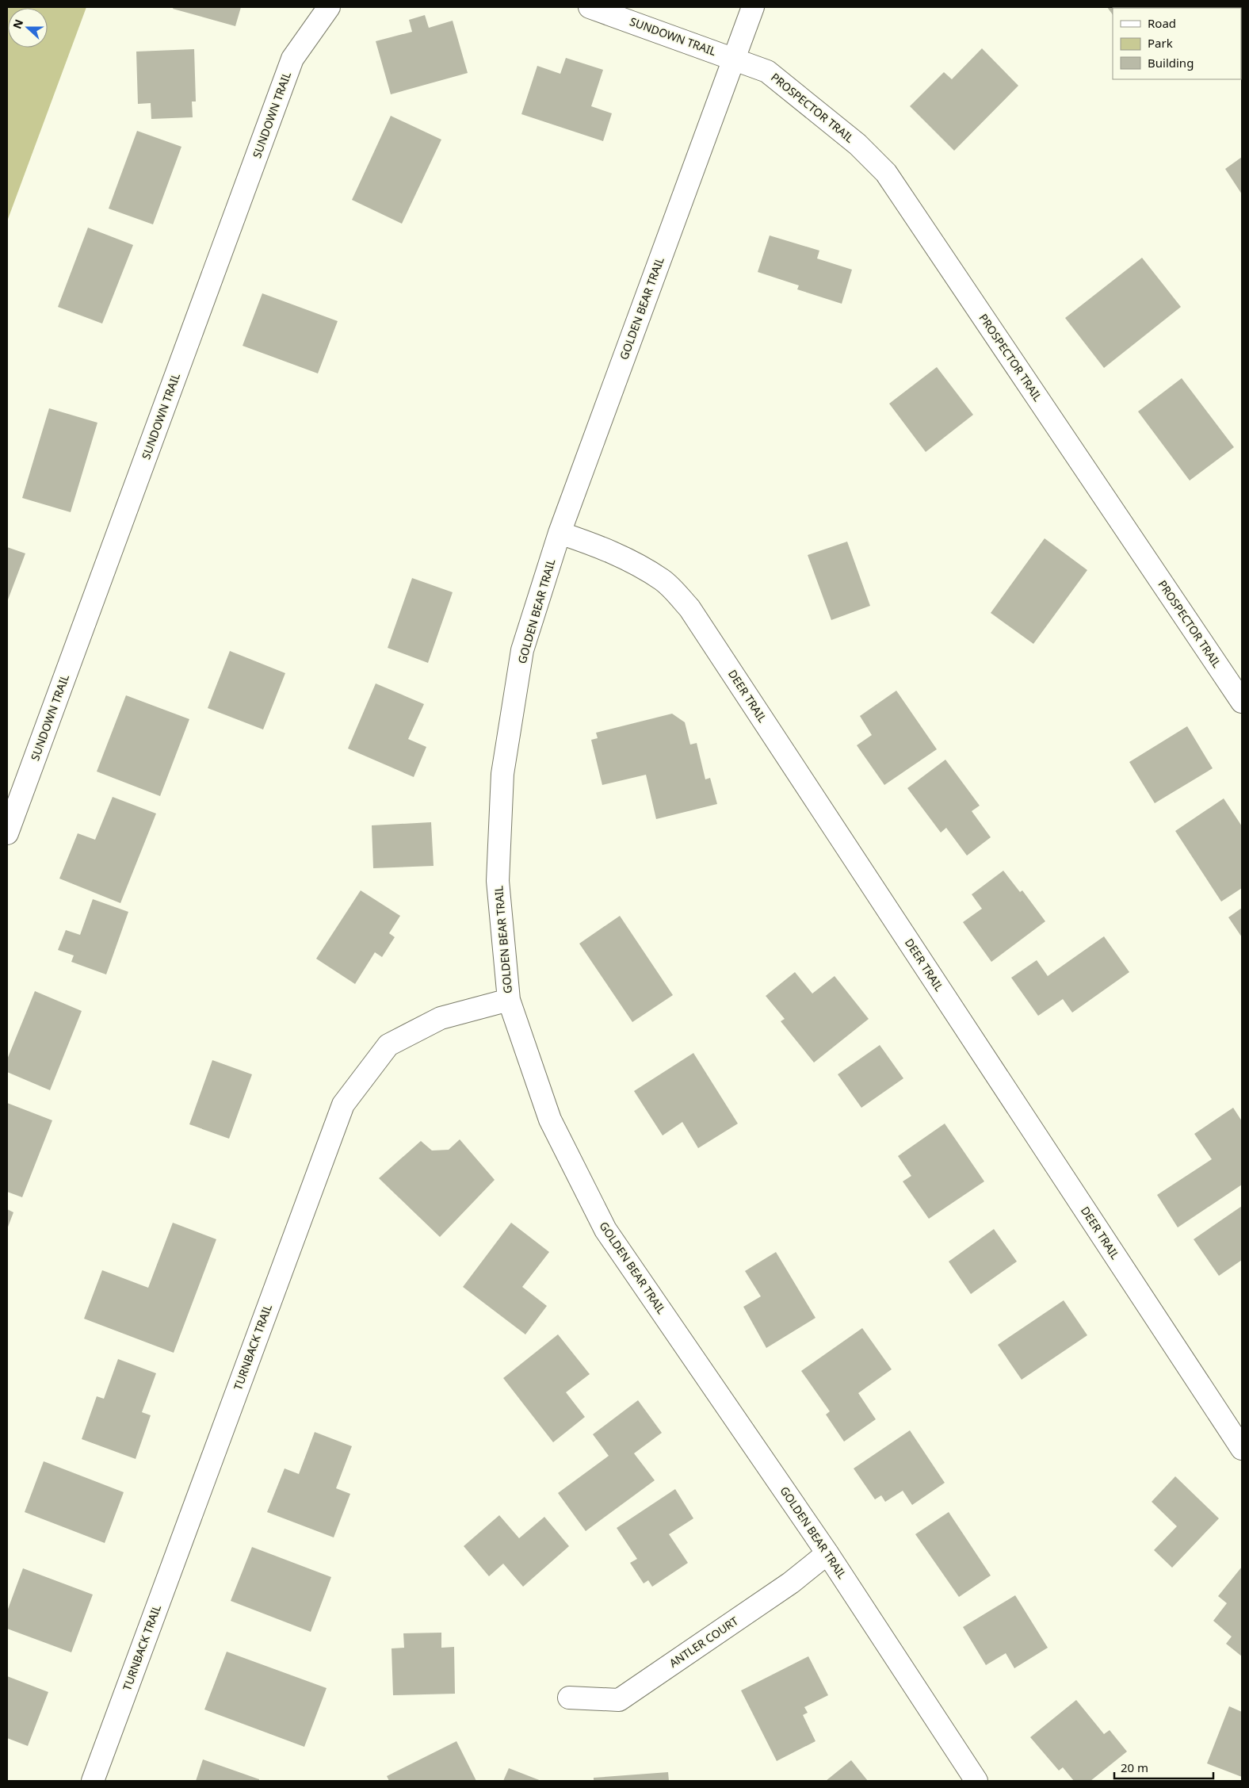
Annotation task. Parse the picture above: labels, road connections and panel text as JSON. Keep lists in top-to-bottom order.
{
  "streets": {
    "street": [
      "SUNDOWN TRAIL",
      "PROSPECTOR TRAIL",
      "GOLDEN BEAR TRAIL",
      "DEER TRAIL",
      "TURNBACK TRAIL",
      "ANTLER COURT"
    ]
  },
  "crossings": [
    ["SUNDOWN TRAIL", "PROSPECTOR TRAIL"],
    ["SUNDOWN TRAIL", "GOLDEN BEAR TRAIL"],
    ["PROSPECTOR TRAIL", "GOLDEN BEAR TRAIL"],
    ["GOLDEN BEAR TRAIL", "DEER TRAIL"],
    ["GOLDEN BEAR TRAIL", "TURNBACK TRAIL"],
    ["GOLDEN BEAR TRAIL", "ANTLER COURT"]
  ],
  "legend": ["Road", "Park", "Building"],
  "scale_bar": "20 m",
  "north": "left"
}
